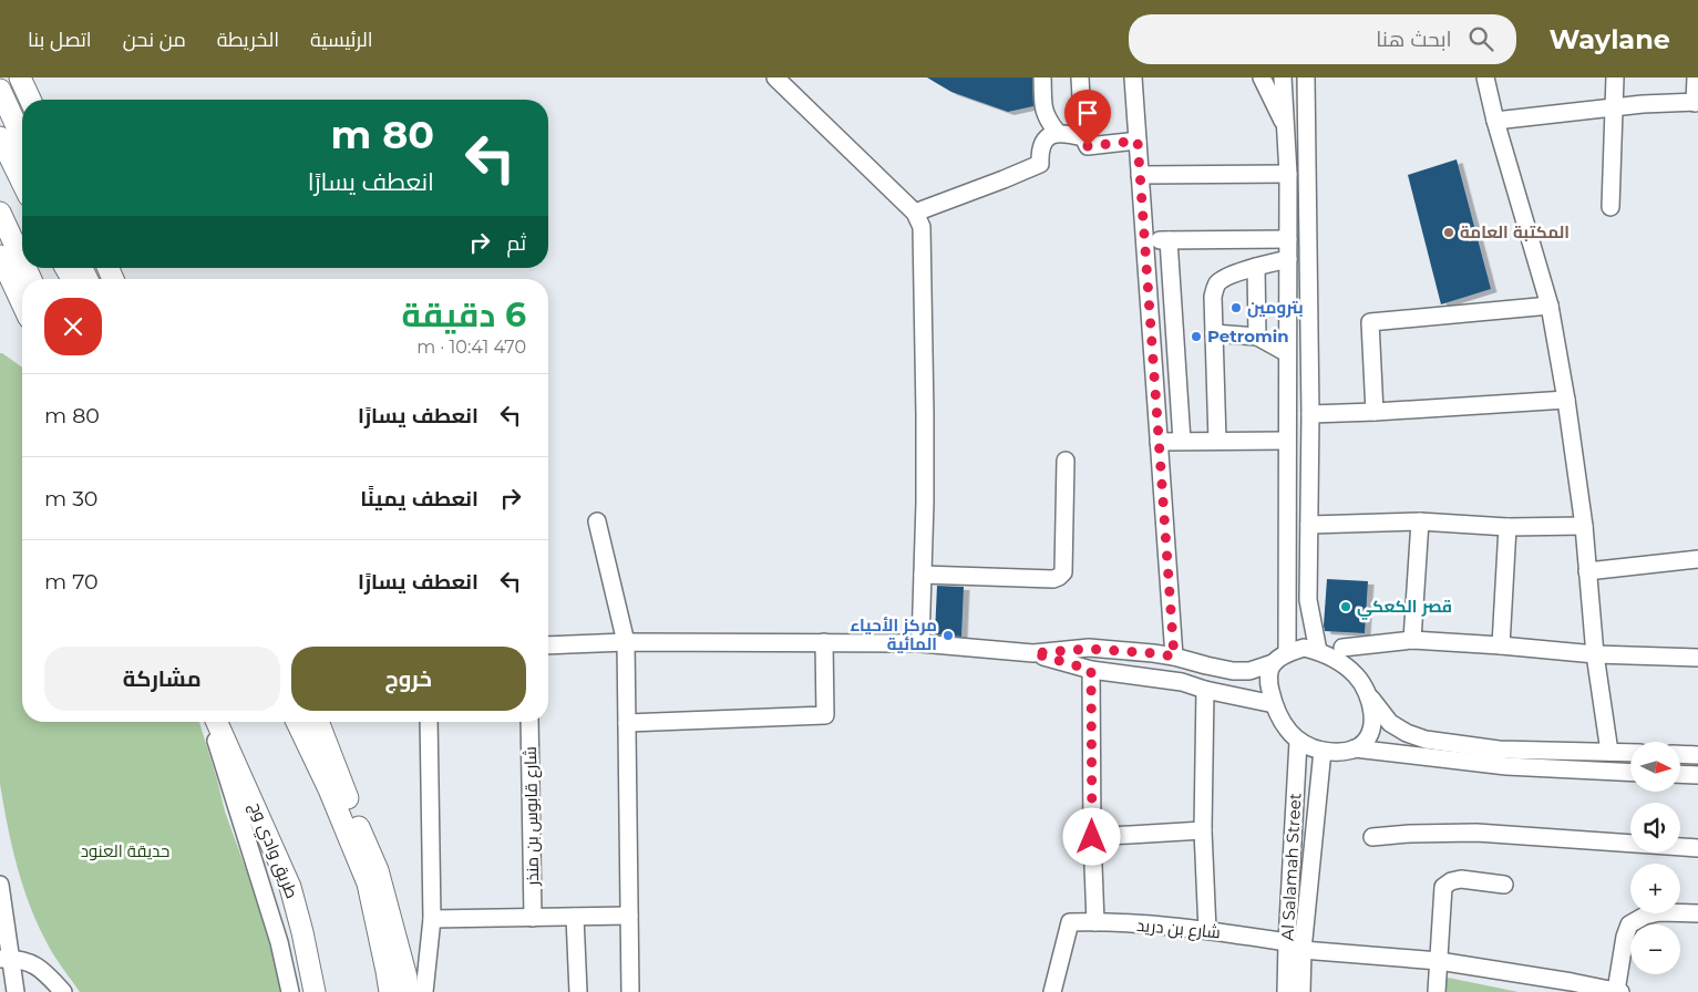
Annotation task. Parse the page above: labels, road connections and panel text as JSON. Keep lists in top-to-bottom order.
{
  "streets": {
    "main road": ["طريق وادي وج"],
    "street": ["شارع قابوس بن منذر", "Al Salamah Street", "شارع بن دريد"]
  },
  "crossings": [
    ["Al Salamah Street", "شارع بن دريد"]
  ],
  "parks": ["حديقة العنود"],
  "places": [
    "المكتبة العامة",
    "بترومين",
    "Petromin",
    "قصر الكعكي",
    "مركز الأحياء المائية"
  ],
  "north": "right",
  "page": {
    "header": "Waylane",
    "search": "ابحث هنا",
    "nav": [
      "الرئيسية",
      "الخريطة",
      "من نحن",
      "اتصل بنا"
    ],
    "turn": ["80 m", "انعطف يسارًا"],
    "then": "ثم",
    "heading": ["6 دقيقة", "470 m · 10:41"],
    "list": [
      {
        "name": "انعطف يسارًا",
        "value": "80 m"
      },
      {
        "name": "انعطف يمينًا",
        "value": "30 m"
      },
      {
        "name": "انعطف يسارًا",
        "value": "70 m"
      }
    ],
    "buttons": ["خروج", "مشاركة"],
    "map_buttons": ["+", "−"]
  }
}
